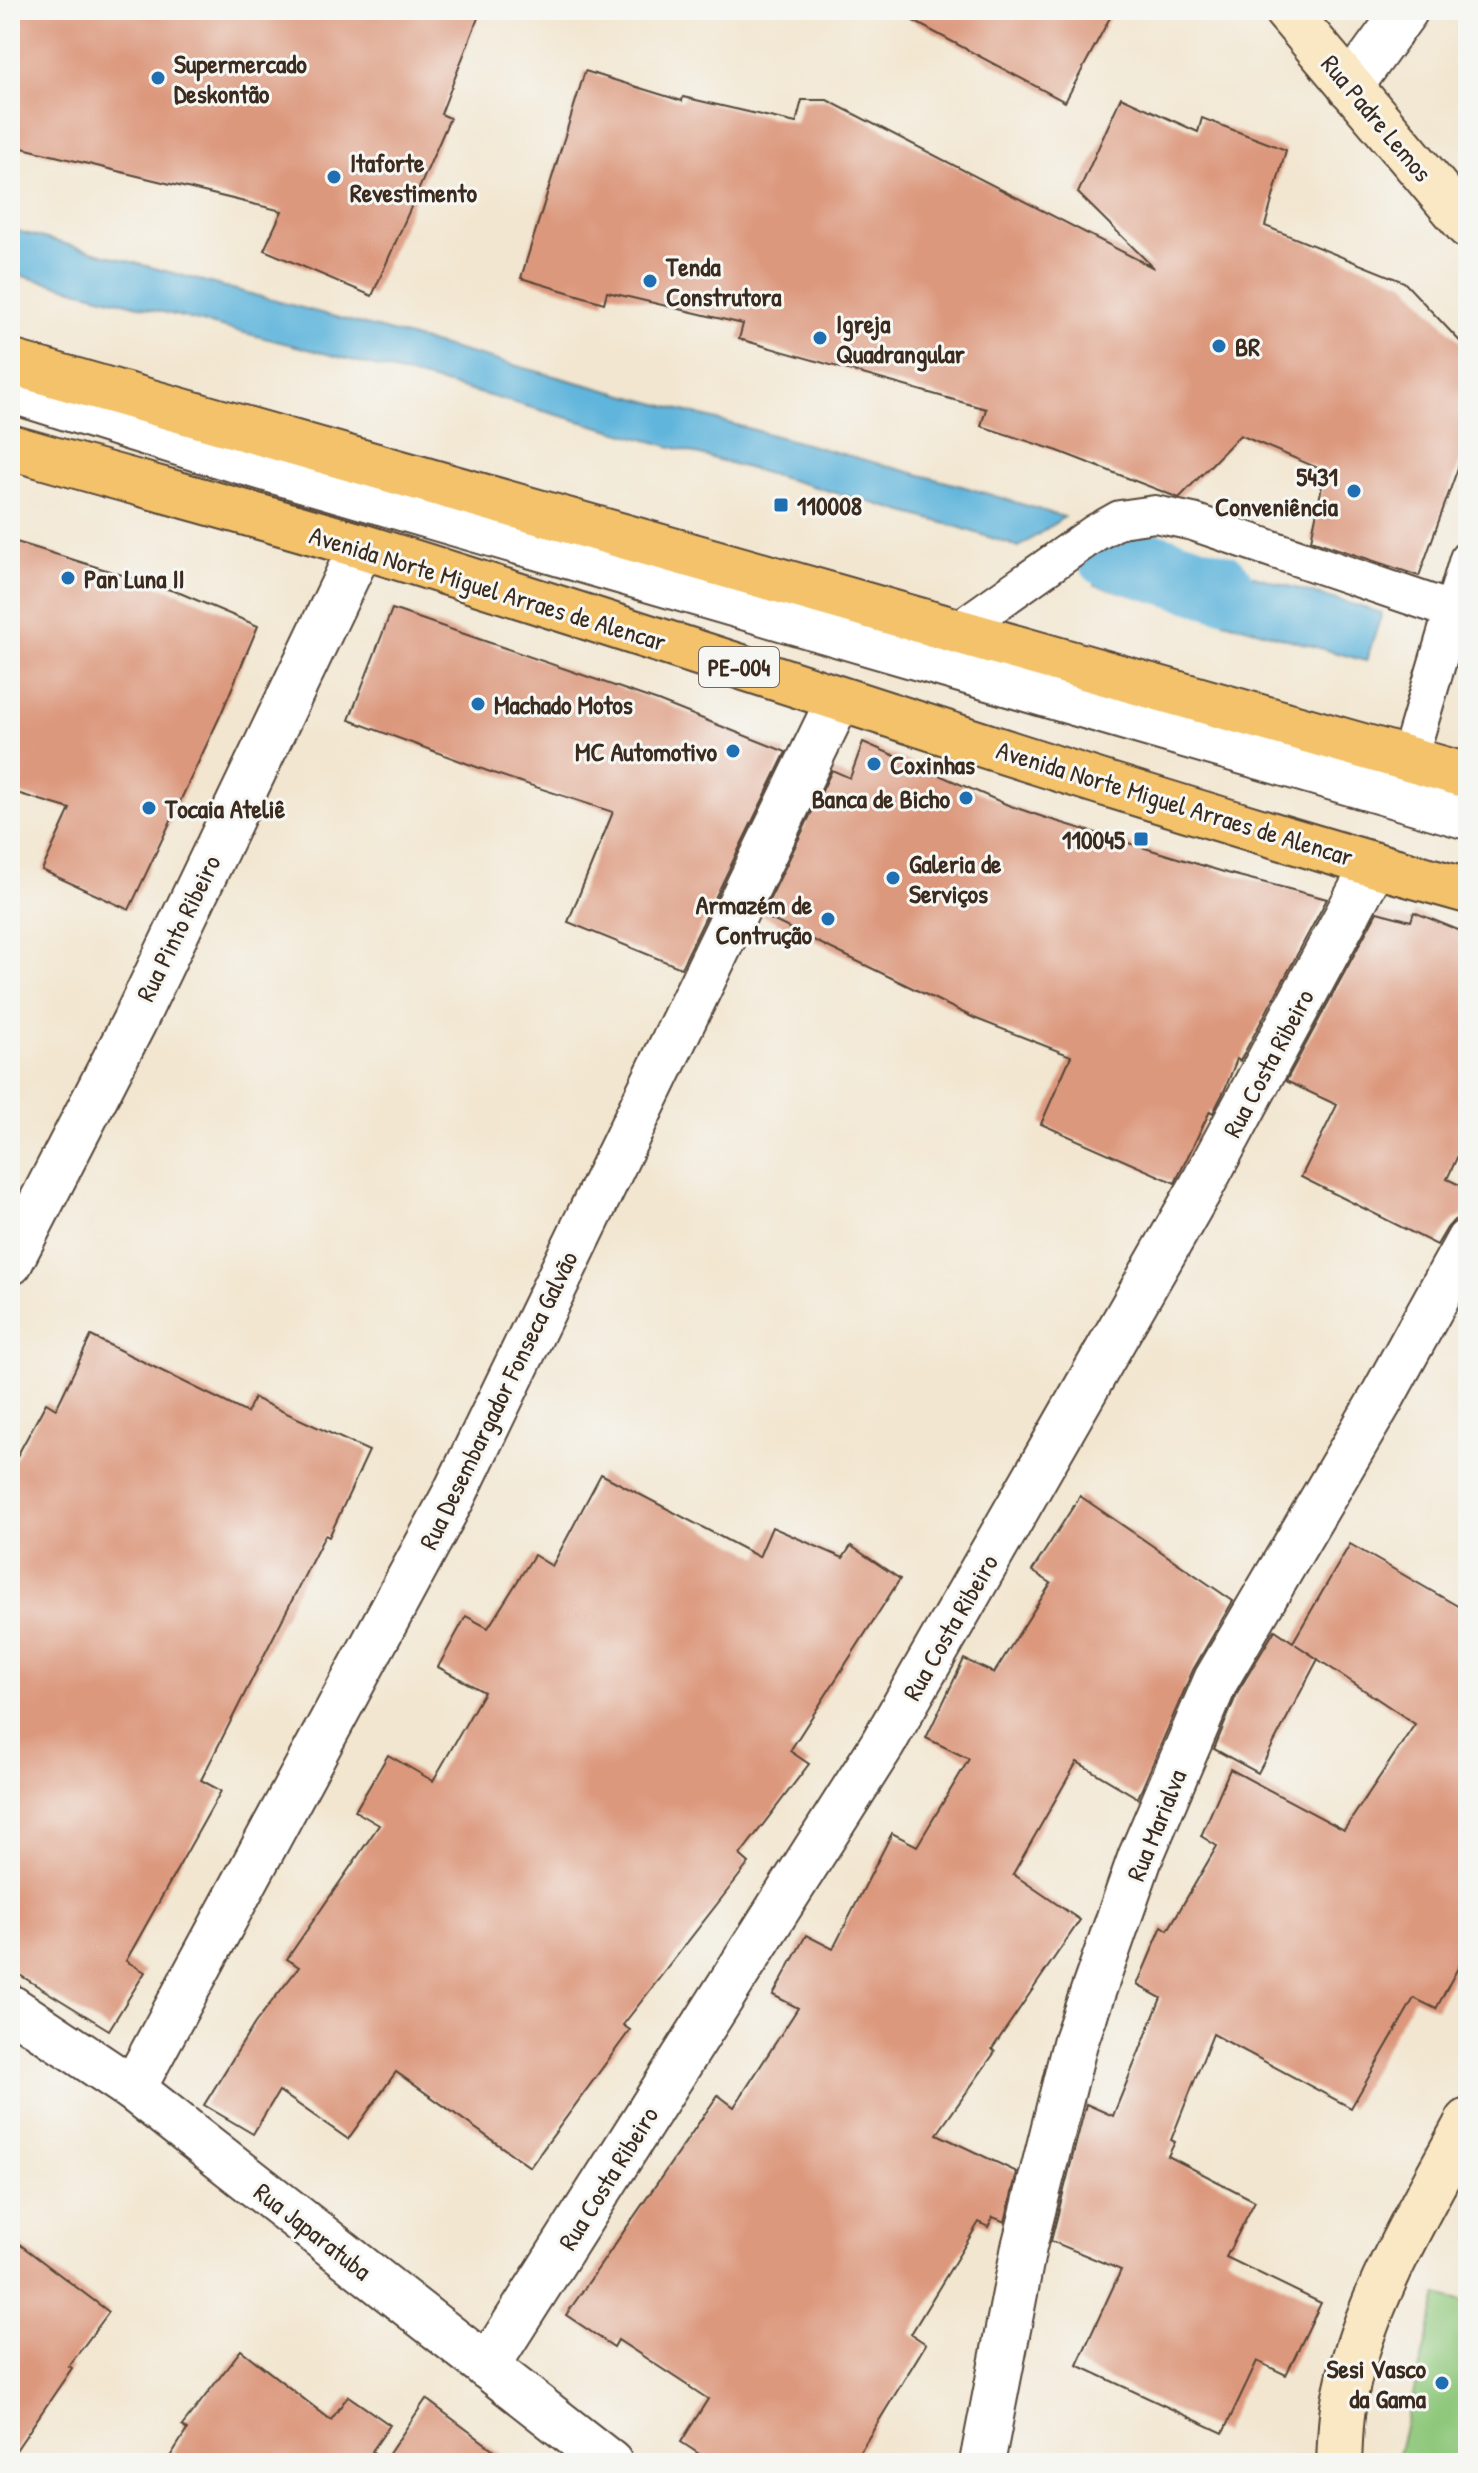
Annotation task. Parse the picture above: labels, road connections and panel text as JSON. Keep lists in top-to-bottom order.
{
  "streets": {
    "main road": ["Rua Padre Lemos", "Avenida Norte Miguel Arraes de Alencar", "PE-004"],
    "street": [
      "Rua Pinto Ribeiro",
      "Rua Costa Ribeiro",
      "Rua Desembargador Fonseca Galvão",
      "Rua Marialva",
      "Rua Japaratuba"
    ]
  },
  "crossings": [
    ["Avenida Norte Miguel Arraes de Alencar", "Rua Pinto Ribeiro"],
    ["Avenida Norte Miguel Arraes de Alencar", "Rua Costa Ribeiro"],
    ["Avenida Norte Miguel Arraes de Alencar", "Rua Desembargador Fonseca Galvão"],
    ["Rua Costa Ribeiro", "Rua Japaratuba"],
    ["Rua Desembargador Fonseca Galvão", "Rua Japaratuba"]
  ],
  "places": {
    "other": [
      "Supermercado Deskontão",
      "Itaforte Revestimento",
      "Tenda Construtora",
      "Igreja Quadrangular",
      "BR",
      "5431 Conveniência",
      "Pan Luna II",
      "Machado Motos",
      "MC Automotivo",
      "Coxinhas",
      "Banca de Bicho",
      "Tocaia Ateliê",
      "Galeria de Serviços",
      "Armazém de Contrução",
      "Sesi Vasco da Gama"
    ],
    "transit": ["110008", "110045"]
  }
}
